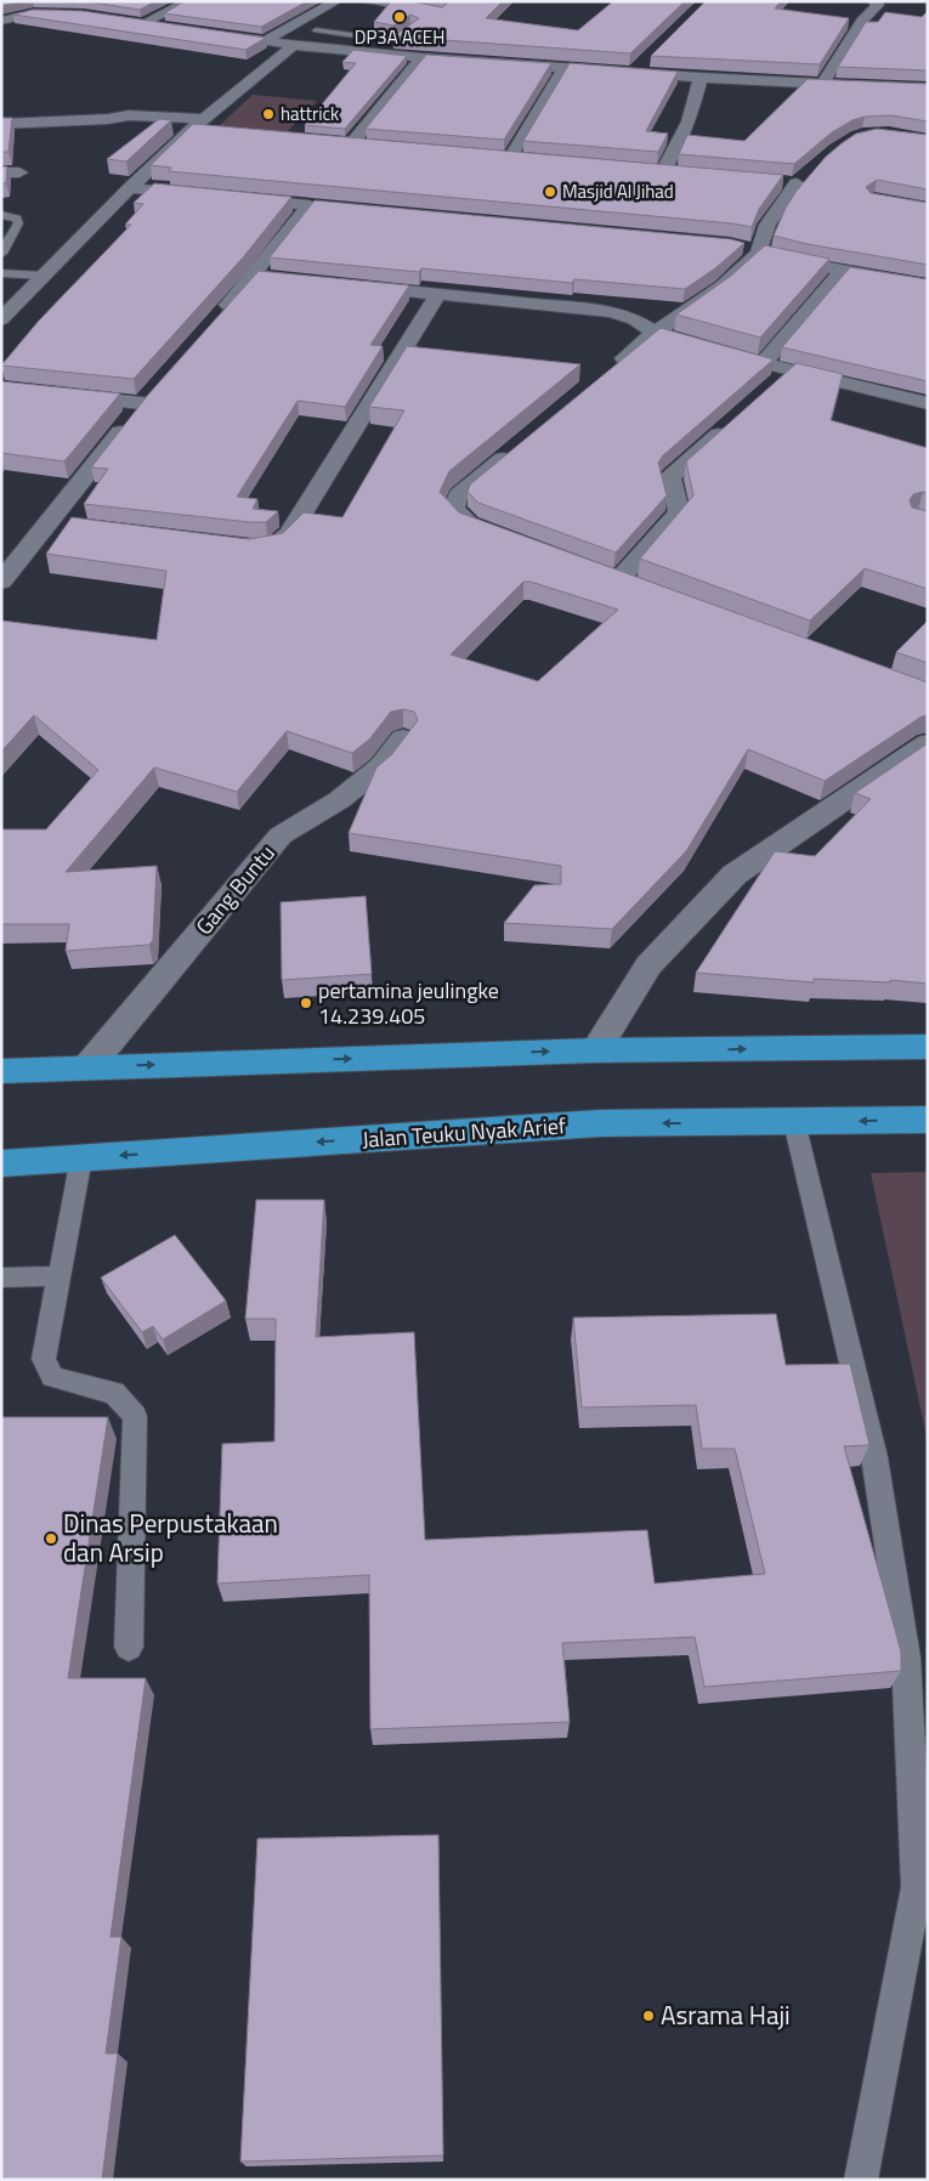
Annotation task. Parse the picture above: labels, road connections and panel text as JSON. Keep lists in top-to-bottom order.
{
  "streets": {
    "highway": ["Jalan Teuku Nyak Arief"],
    "street": ["Gang Buntu"]
  },
  "places": [
    "DP3A ACEH",
    "hattrick",
    "Masjid Al Jihad",
    "pertamina jeulingke 14.239.405",
    "Dinas Perpustakaan dan Arsip",
    "Asrama Haji"
  ]
}
